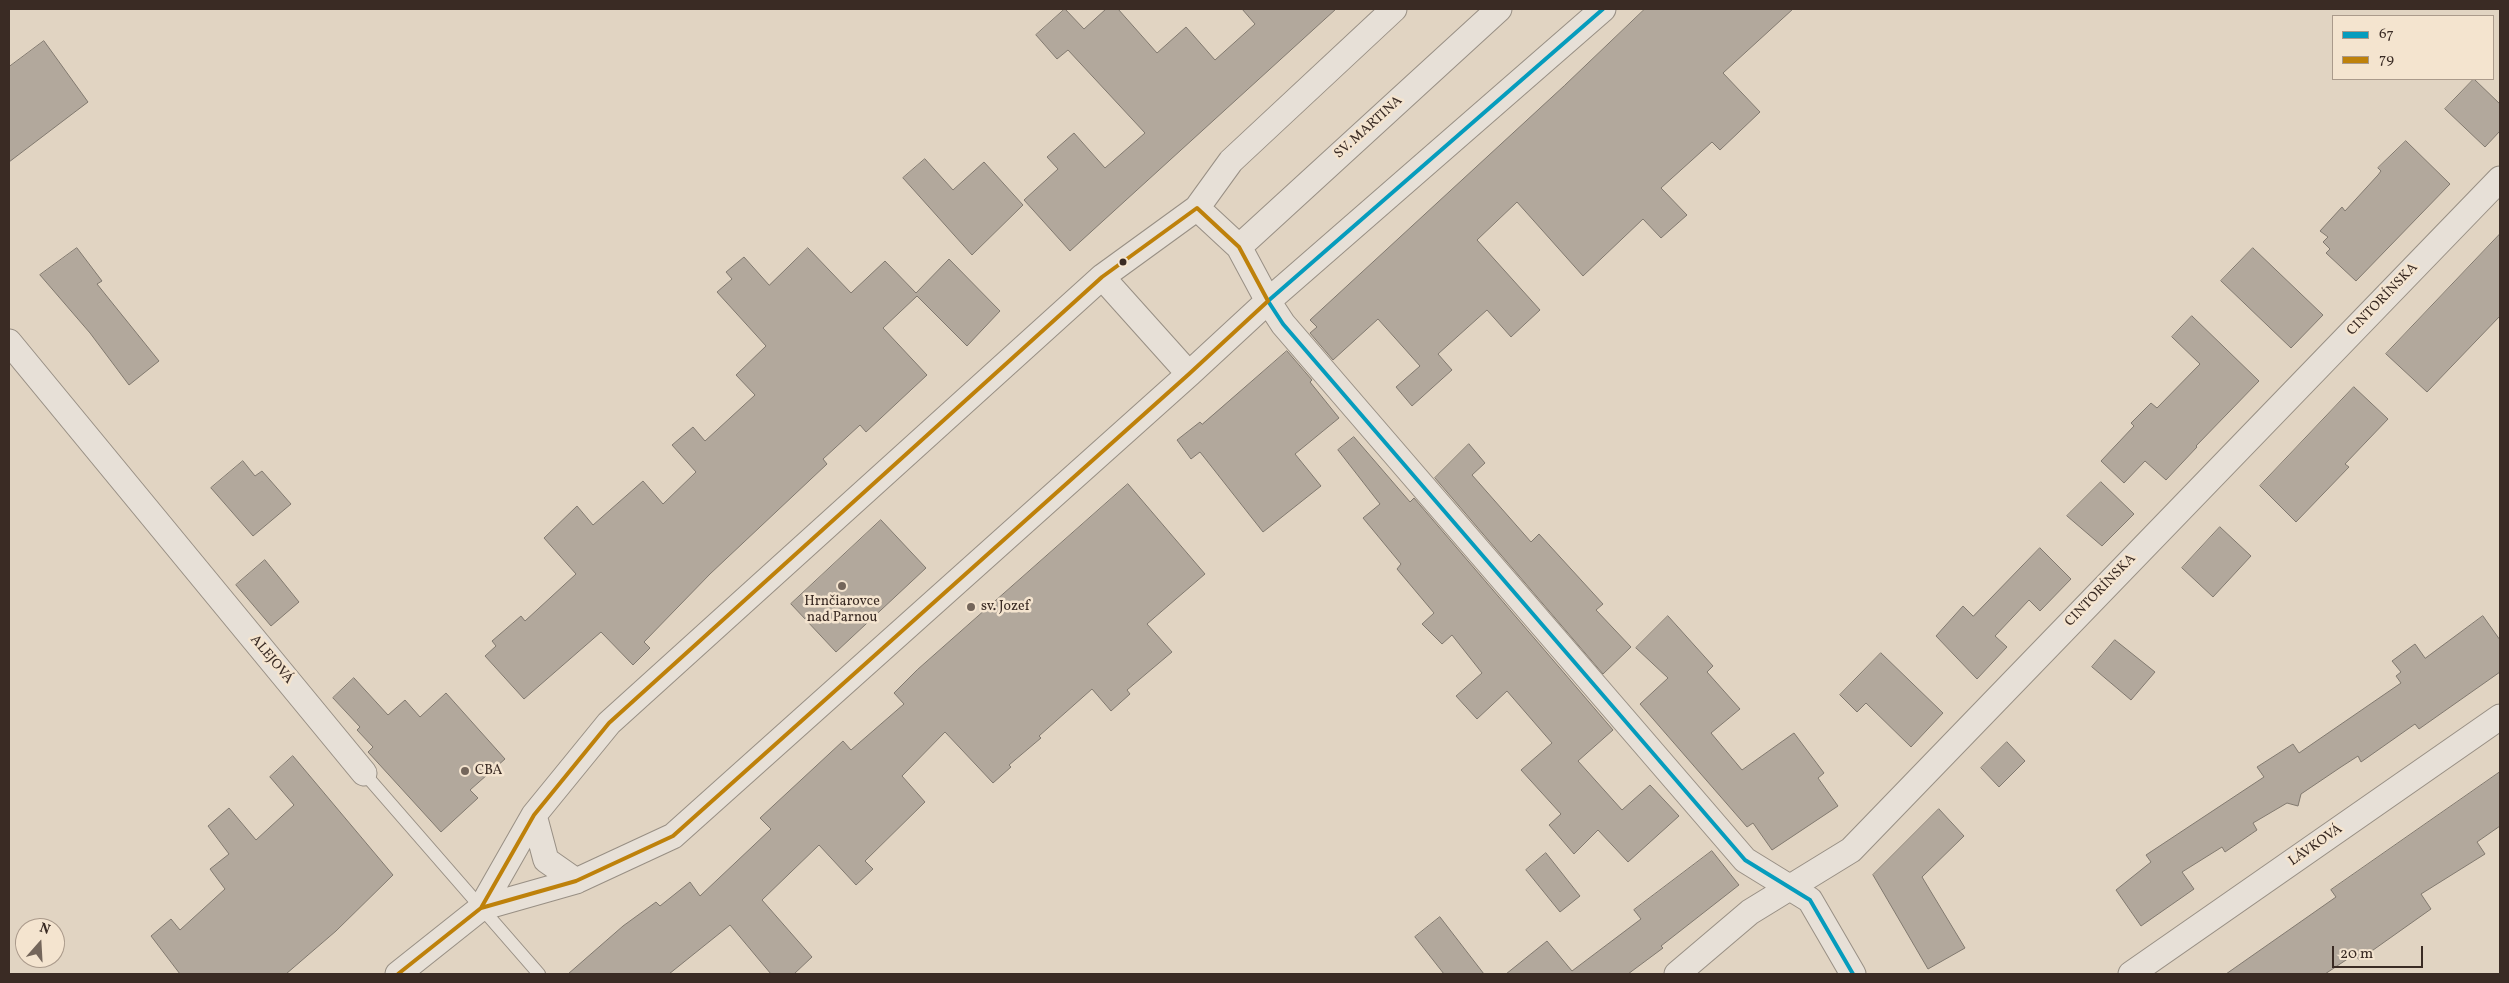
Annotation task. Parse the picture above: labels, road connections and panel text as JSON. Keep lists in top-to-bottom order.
{
  "streets": {
    "street": [
      "SV. MARTINA",
      "CINTORÍNSKA",
      "ALEJOVÁ",
      "LÁVKOVÁ"
    ]
  },
  "places": ["Hrnčiarovce nad Parnou", "sv. Jozef", "CBA"],
  "lines": ["transit line 67", "transit line 79"],
  "legend": ["67", "79"],
  "scale_bar": "20 m",
  "north": "top"
}
